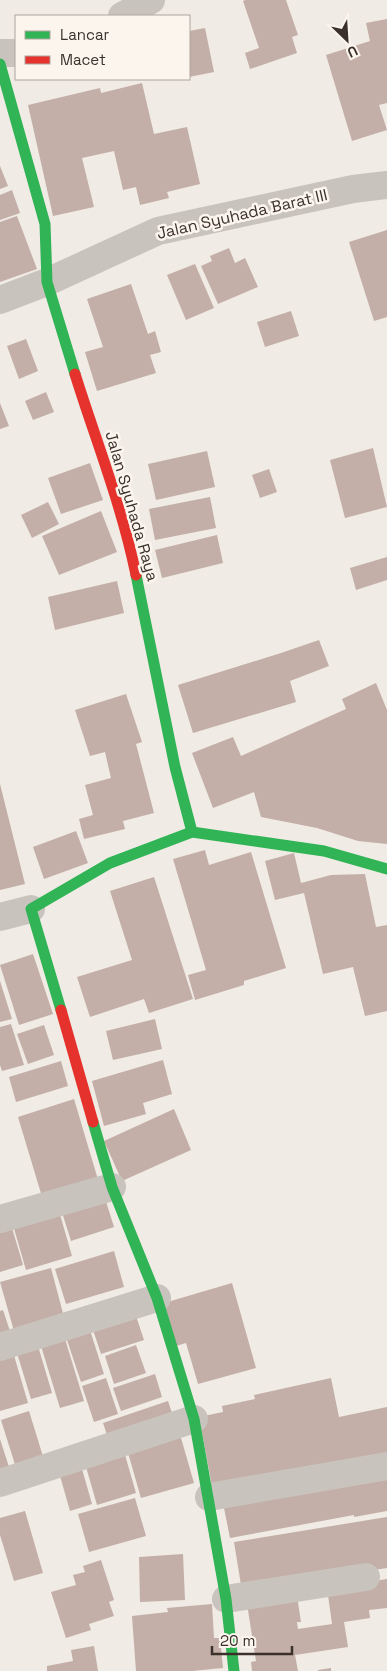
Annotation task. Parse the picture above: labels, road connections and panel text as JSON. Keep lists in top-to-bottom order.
{
  "streets": {
    "street": ["Jalan Syuhada Barat III", "Jalan Syuhada Raya"]
  },
  "crossings": [
    ["Jalan Syuhada Barat III", "Jalan Syuhada Raya"]
  ],
  "legend": ["Lancar", "Macet"],
  "scale_bar": "20 m",
  "north": "bottom right"
}
